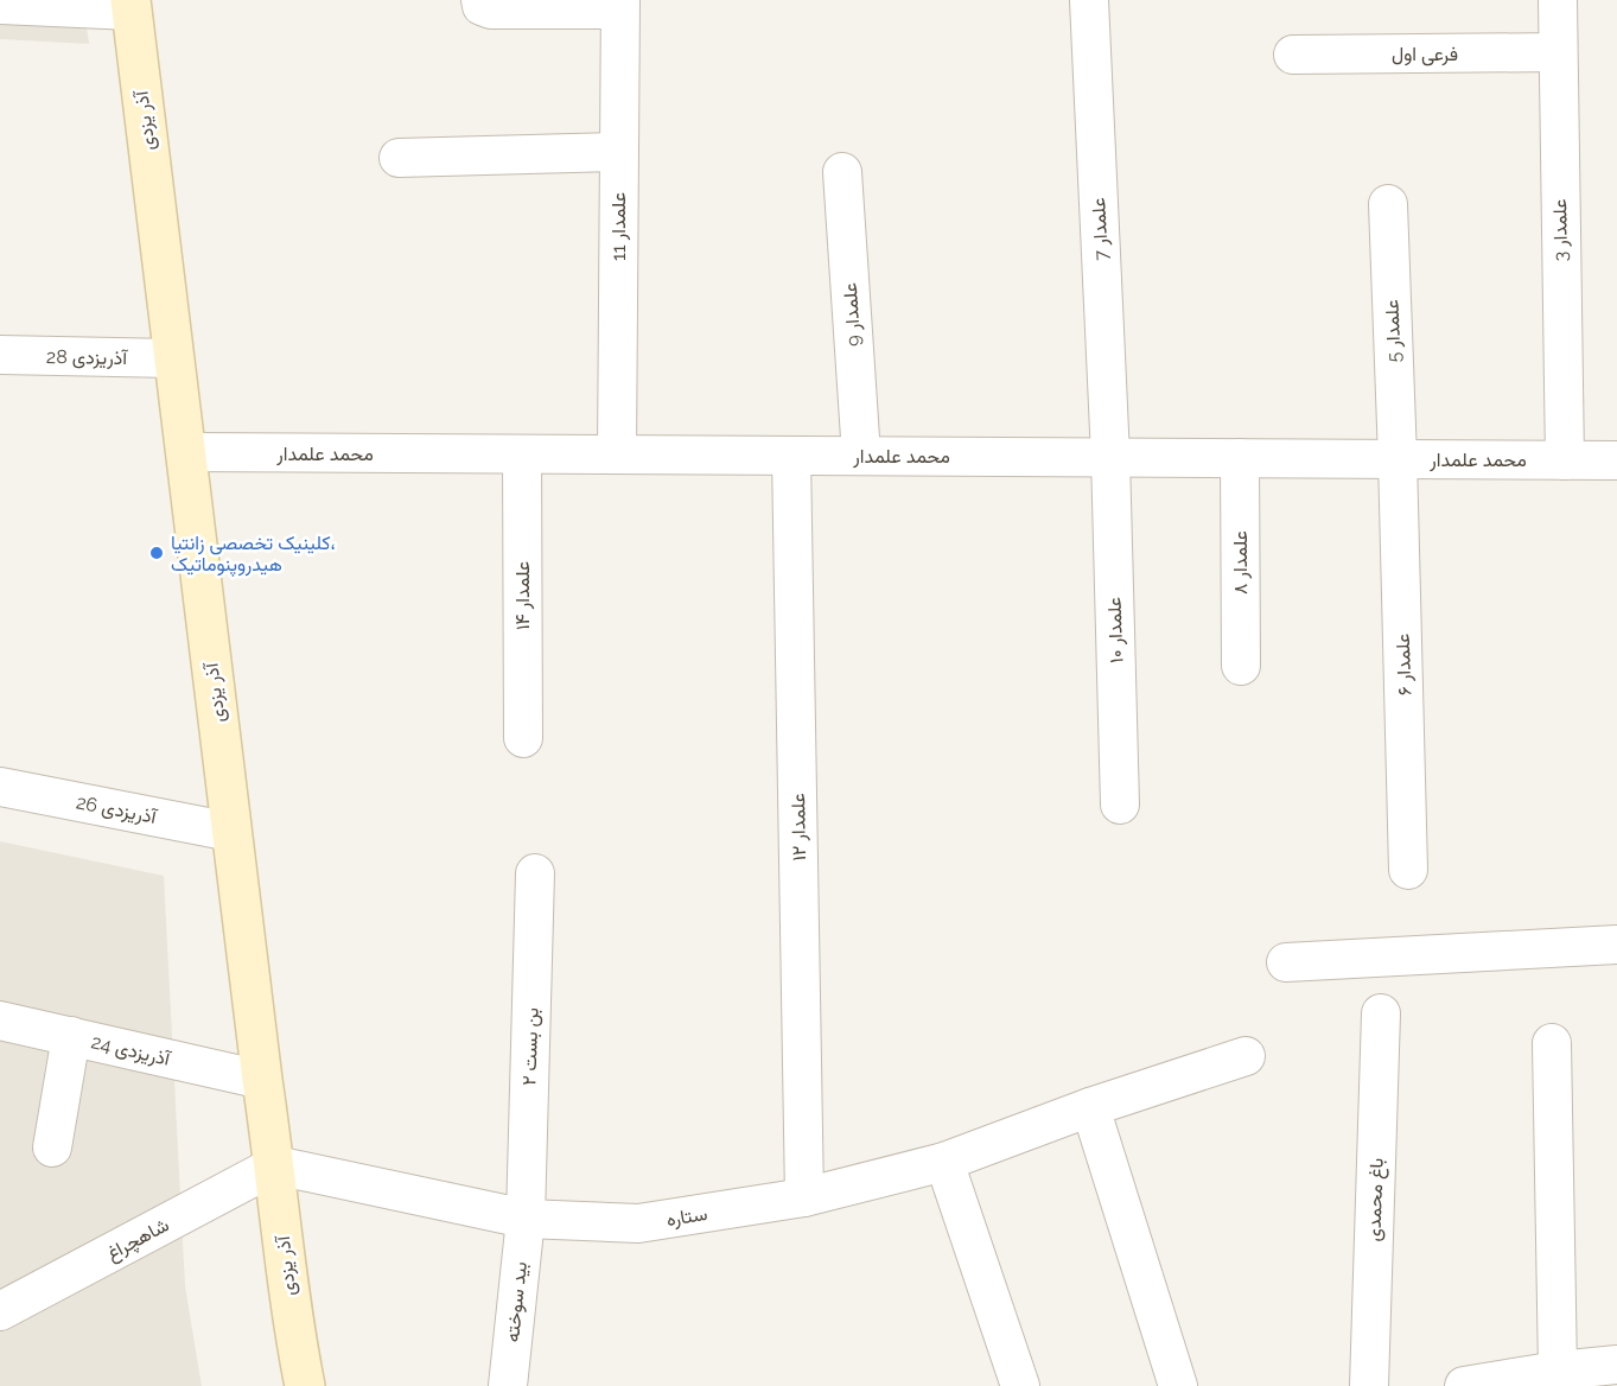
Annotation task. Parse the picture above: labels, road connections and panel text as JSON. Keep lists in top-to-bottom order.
{
  "streets": {
    "street": [
      "فرعی اول",
      "آذر یزدی",
      "علمدار 11",
      "علمدار 7",
      "علمدار 3",
      "علمدار 9",
      "علمدار 5",
      "آذریزدی 28",
      "محمد علمدار",
      "علمدار ۸",
      "علمدار ۱۴",
      "علمدار ۱۰",
      "علمدار ۶",
      "آذریزدی 26",
      "علمدار ۱۲",
      "بن بست ۲",
      "آذریزدی 24",
      "باغ محمدی",
      "ستاره",
      "شاهچراغ",
      "بید سوخته"
    ]
  },
  "crossings": [
    ["فرعی اول", "علمدار 3"],
    ["آذر یزدی", "آذریزدی 28"],
    ["آذر یزدی", "محمد علمدار"],
    ["آذر یزدی", "آذریزدی 26"],
    ["آذر یزدی", "آذریزدی 24"],
    ["آذر یزدی", "ستاره"],
    ["آذر یزدی", "شاهچراغ"],
    ["علمدار 11", "محمد علمدار"],
    ["علمدار 7", "محمد علمدار"],
    ["علمدار 7", "علمدار ۱۰"],
    ["علمدار 3", "محمد علمدار"],
    ["علمدار 9", "محمد علمدار"],
    ["علمدار 5", "محمد علمدار"],
    ["علمدار 5", "علمدار ۶"],
    ["محمد علمدار", "علمدار ۸"],
    ["محمد علمدار", "علمدار ۱۴"],
    ["محمد علمدار", "علمدار ۱۰"],
    ["محمد علمدار", "علمدار ۶"],
    ["محمد علمدار", "علمدار ۱۲"],
    ["علمدار ۱۲", "ستاره"],
    ["بن بست ۲", "ستاره"],
    ["بن بست ۲", "بید سوخته"],
    ["ستاره", "شاهچراغ"],
    ["ستاره", "بید سوخته"]
  ],
  "places": ["کلینیک تخصصی زانتیا، هیدروپنوماتیک"]
}
